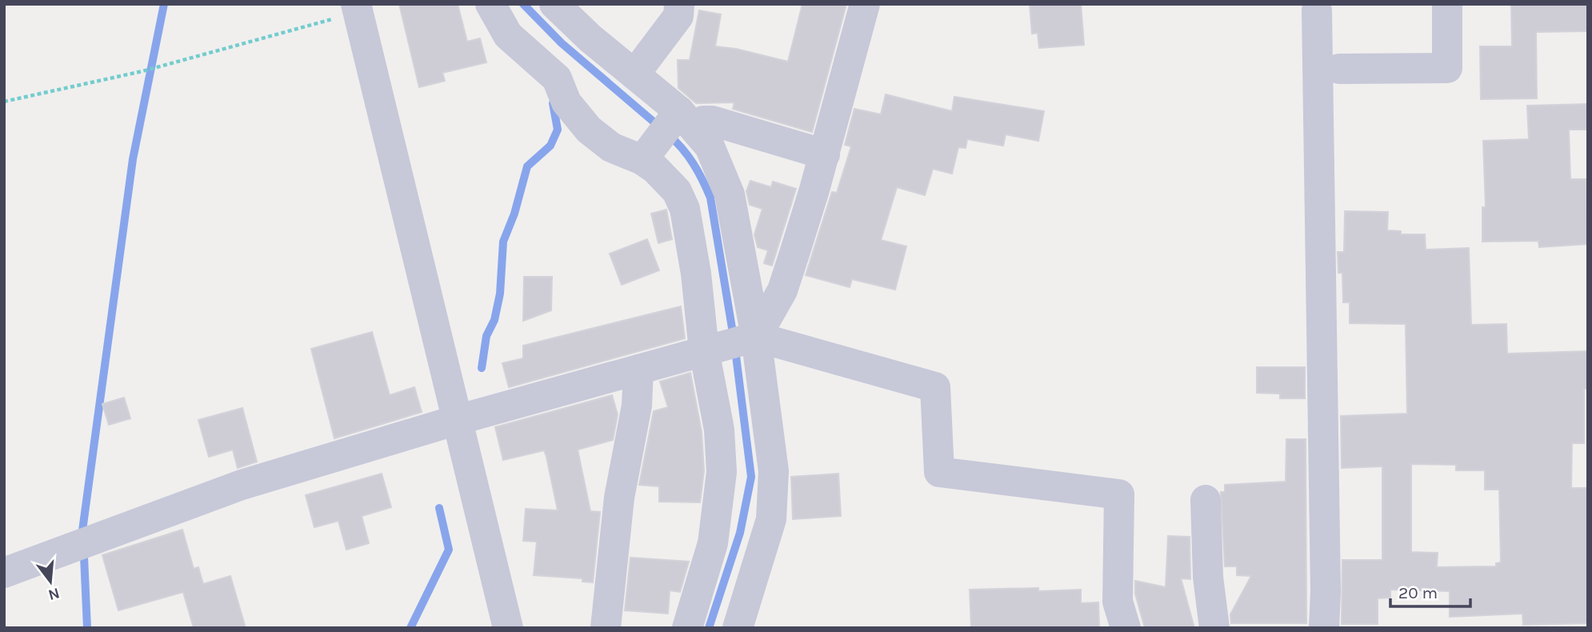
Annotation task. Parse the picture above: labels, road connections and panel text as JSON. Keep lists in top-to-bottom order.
{
  "scale_bar": "20 m",
  "north": "bottom"
}
